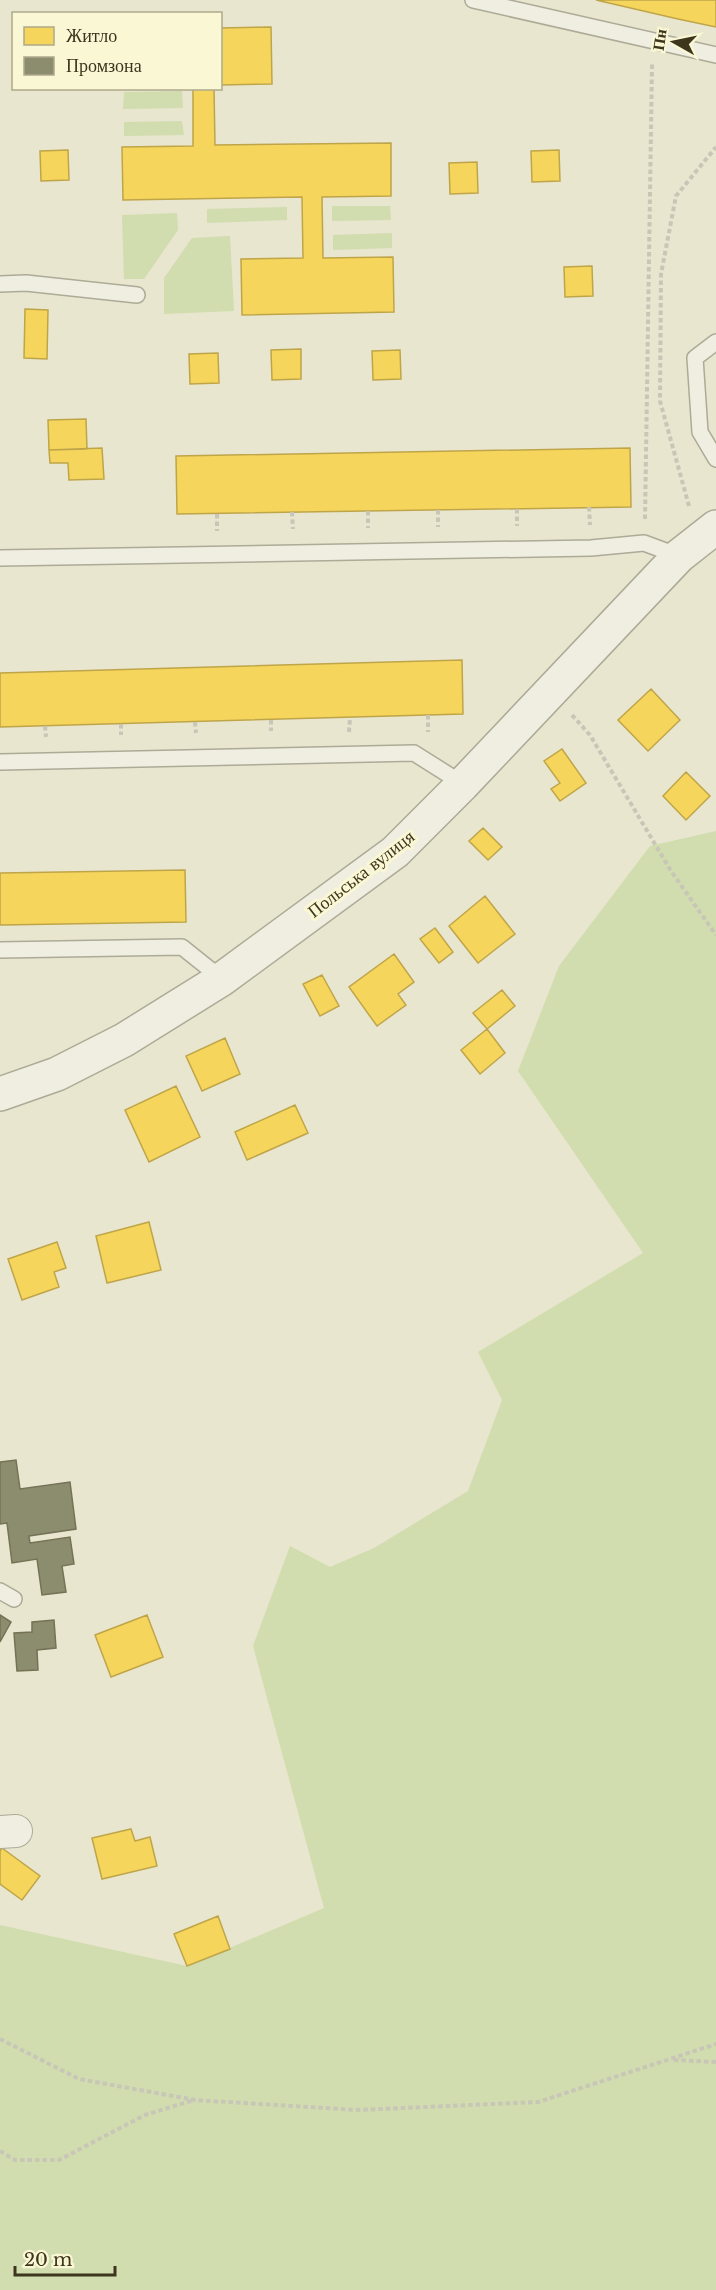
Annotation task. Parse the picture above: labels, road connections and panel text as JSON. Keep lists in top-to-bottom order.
{
  "streets": {
    "street": ["Польська вулиця"]
  },
  "legend": ["Житло", "Промзона"],
  "scale_bar": "20 m",
  "north": "left"
}
